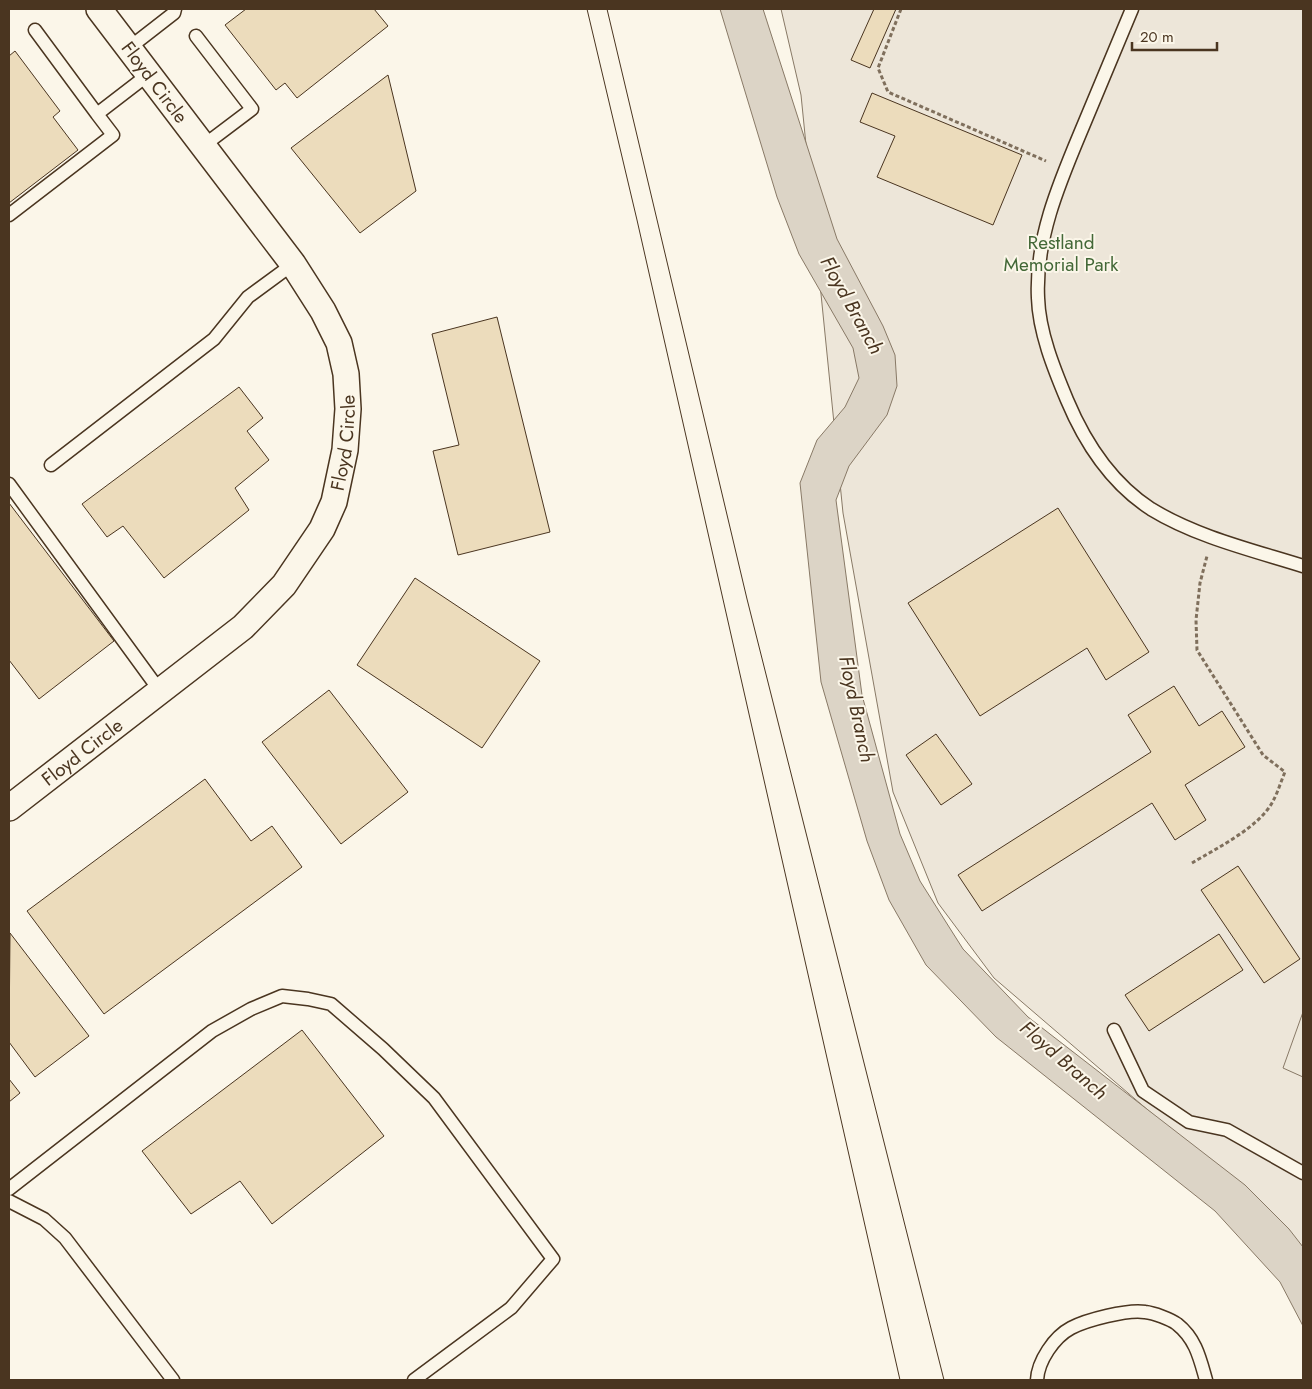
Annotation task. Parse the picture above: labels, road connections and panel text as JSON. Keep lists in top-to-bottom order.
{
  "streets": {
    "street": ["Floyd Circle"]
  },
  "water": ["Floyd Branch"],
  "parks": ["Restland Memorial Park"],
  "scale_bar": "20 m"
}
